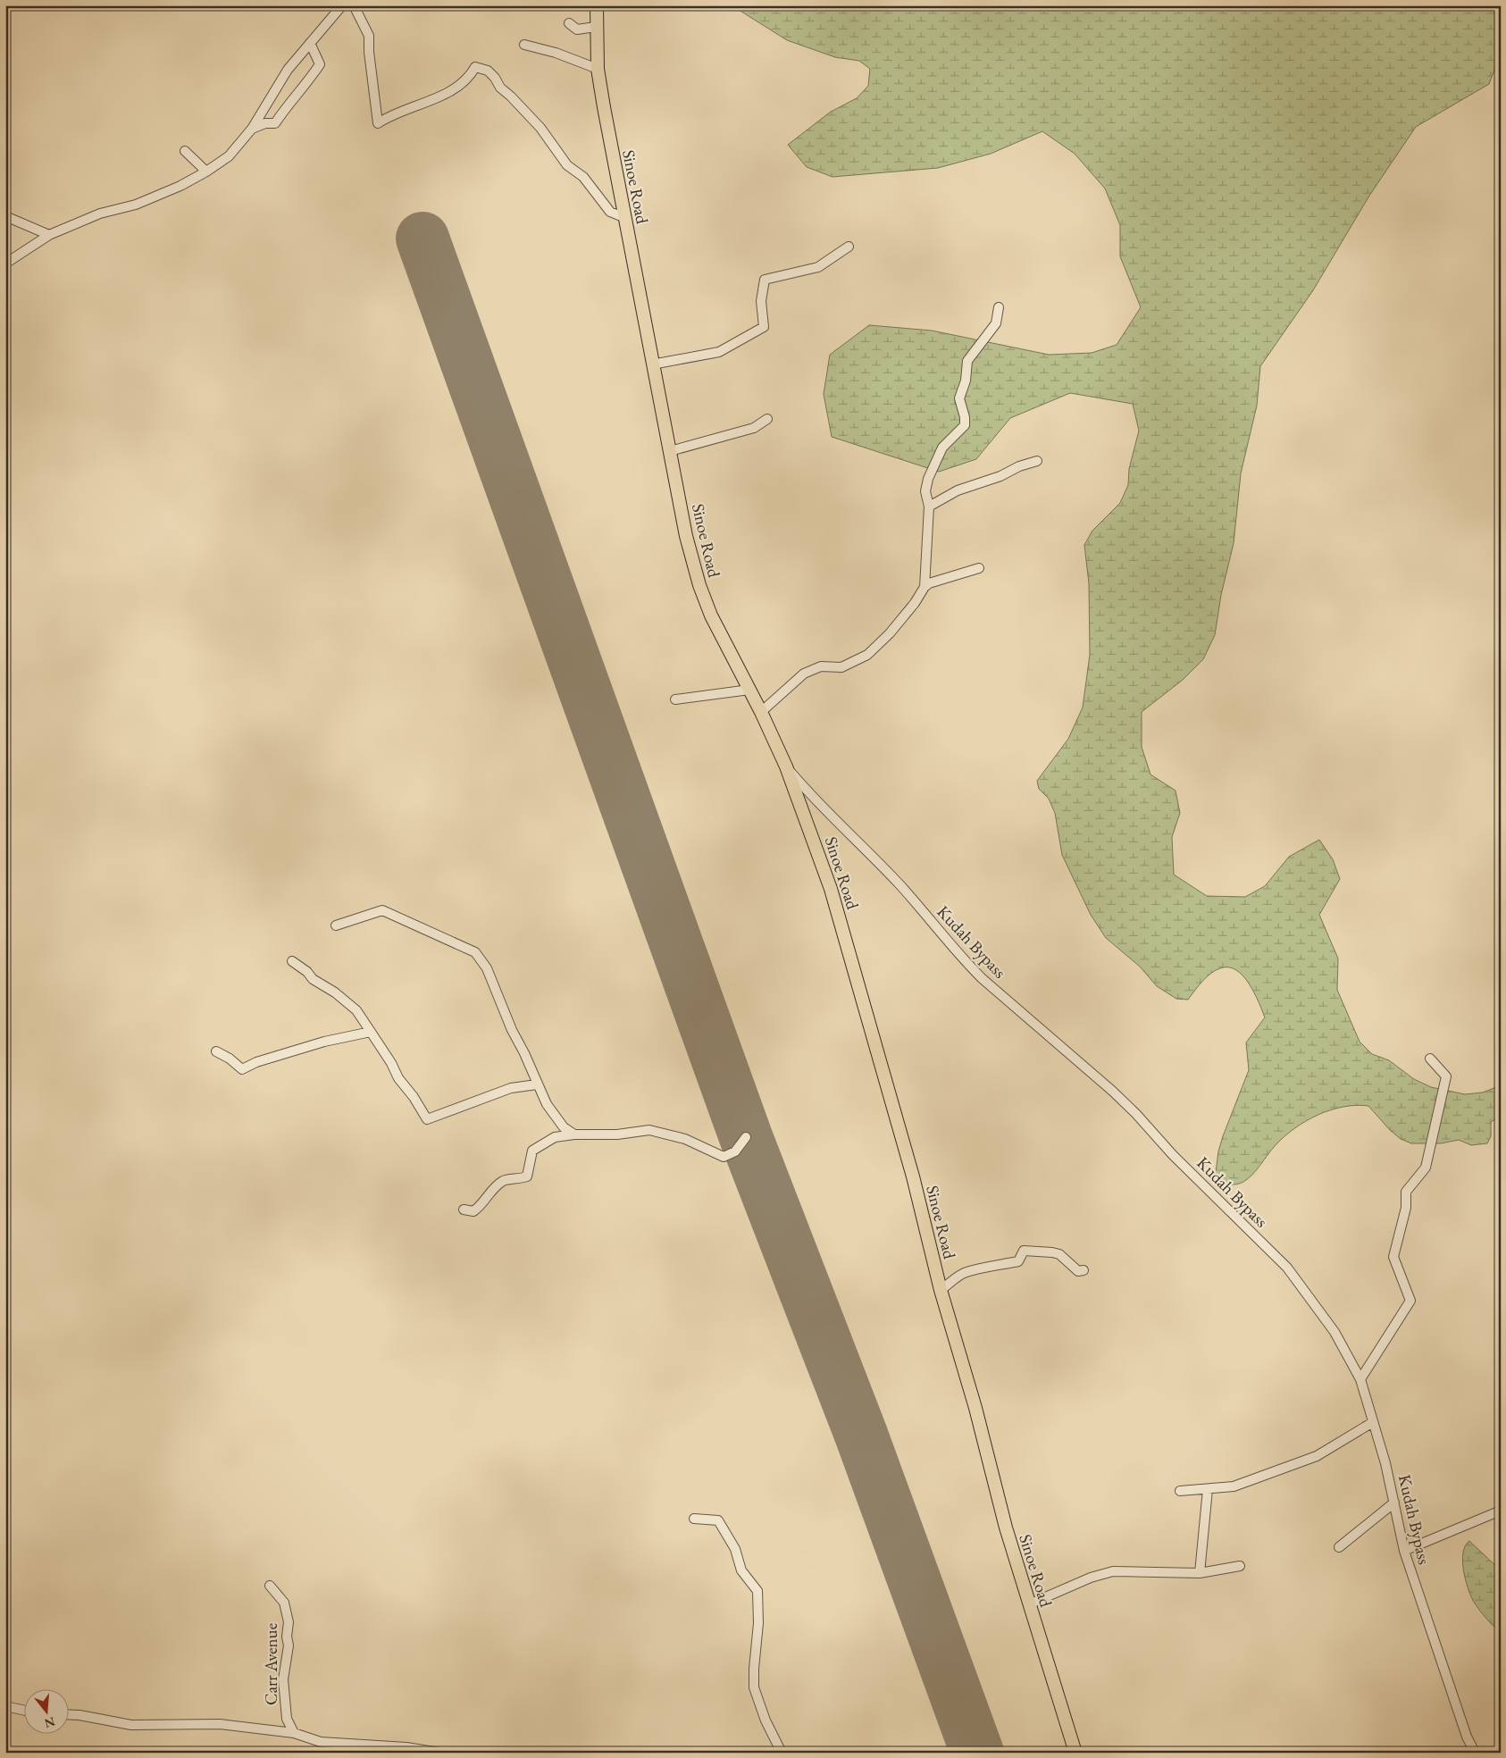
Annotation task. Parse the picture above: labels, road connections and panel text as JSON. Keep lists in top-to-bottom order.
{
  "streets": {
    "highway": ["Sinoe Road"],
    "street": ["Kudah Bypass", "Carr Avenue"]
  },
  "crossings": [
    ["Sinoe Road", "Kudah Bypass"]
  ],
  "north": "bottom"
}
